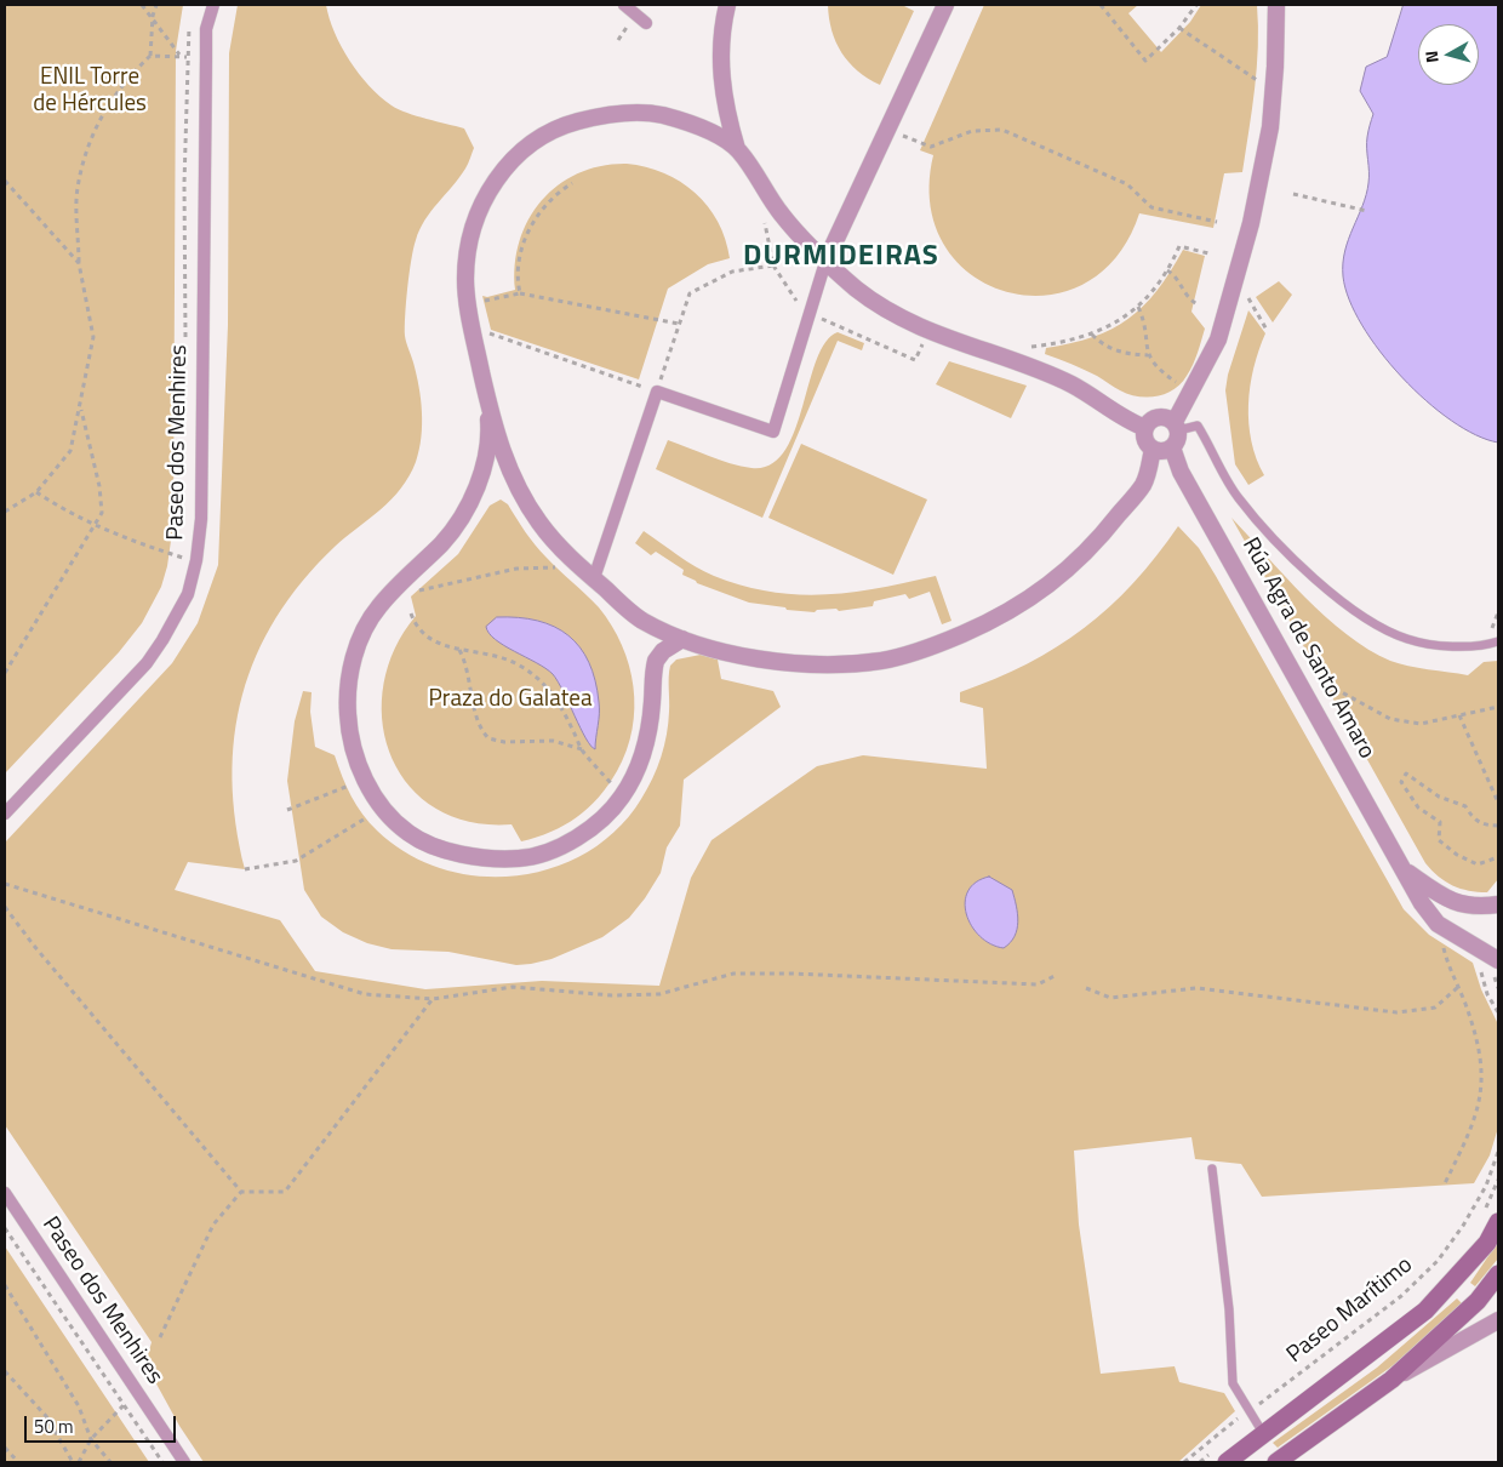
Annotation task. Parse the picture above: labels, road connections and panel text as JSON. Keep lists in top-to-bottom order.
{
  "streets": {
    "street": ["Paseo dos Menhires", "Rúa Agra de Santo Amaro"],
    "path": ["Paseo Marítimo"]
  },
  "districts": ["DURMIDEIRAS"],
  "parks": ["ENIL Torre de Hércules", "Praza do Galatea"],
  "scale_bar": "50 m",
  "north": "left"
}
